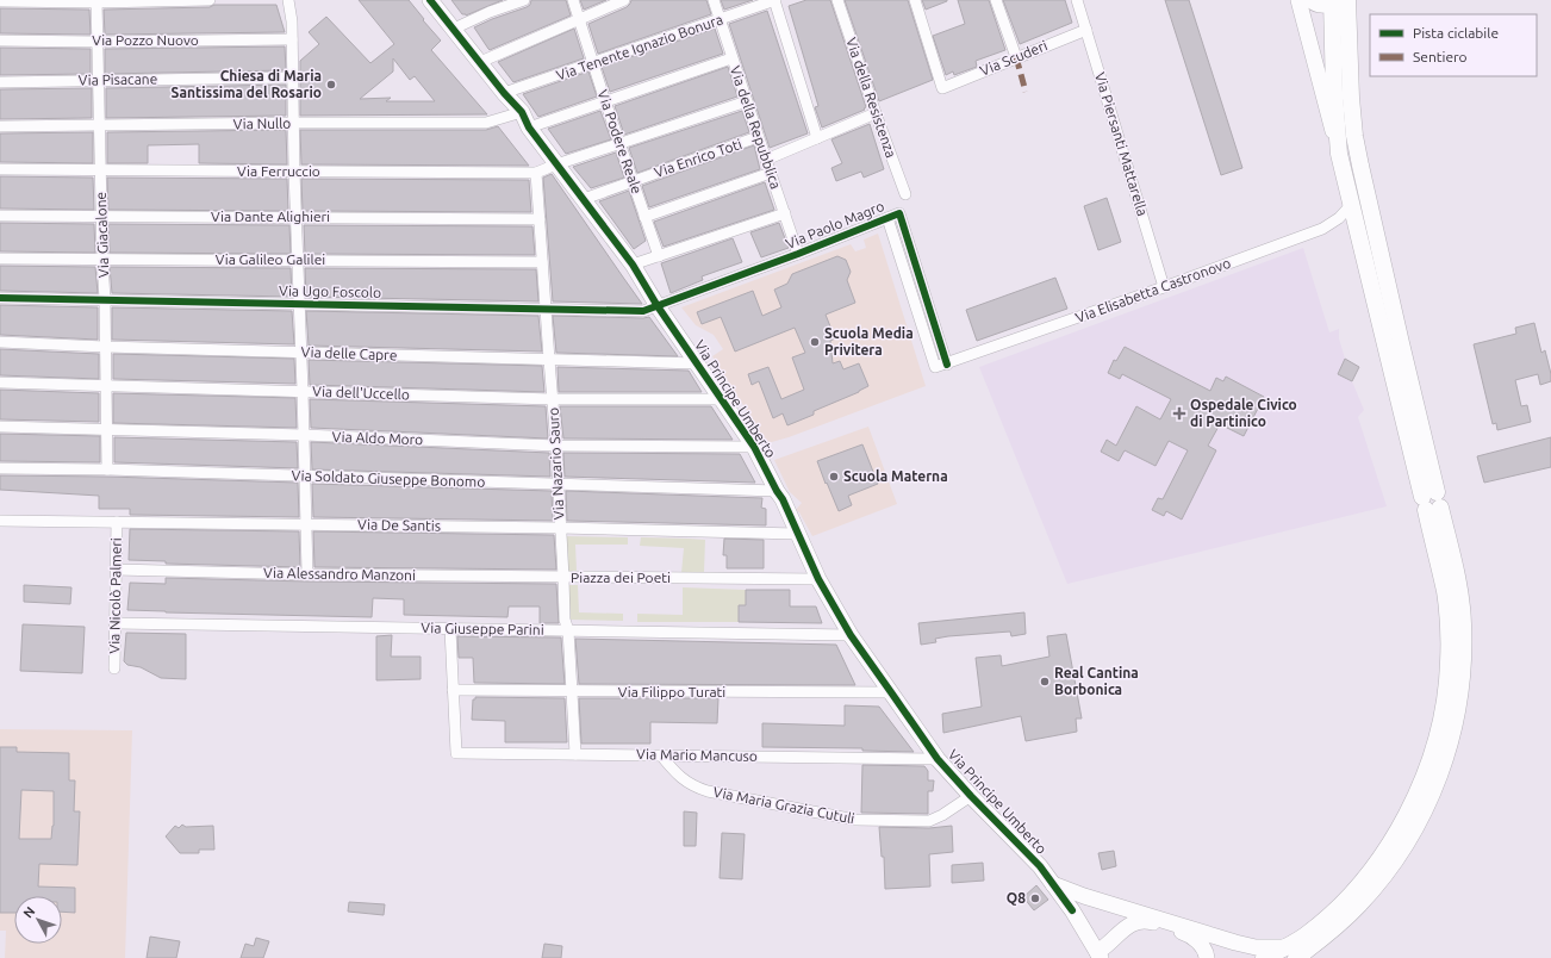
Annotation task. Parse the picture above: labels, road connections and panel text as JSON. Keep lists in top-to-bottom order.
{
  "streets": {
    "street": [
      "Via Pozzo Nuovo",
      "Via Tenente Ignazio Bonura",
      "Via Scuderi",
      "Via Pisacane",
      "Via della Resistenza",
      "Via Nullo",
      "Via della Repubblica",
      "Via Podere Reale",
      "Via Piersanti Mattarella",
      "Via Enrico Toti",
      "Via Ferruccio",
      "Via Dante Alighieri",
      "Via Paolo Magro",
      "Via Giacalone",
      "Via Galileo Galilei",
      "Via Elisabetta Castronovo",
      "Via Ugo Foscolo",
      "Via delle Capre",
      "Via dell'Uccello",
      "Via Principe Umberto",
      "Via Aldo Moro",
      "Via Nazario Sauro",
      "Via Soldato Giuseppe Bonomo",
      "Via De Santis",
      "Via Alessandro Manzoni",
      "Piazza dei Poeti",
      "Via Nicolò Palmeri",
      "Via Giuseppe Parini",
      "Via Filippo Turati",
      "Via Mario Mancuso",
      "Via Maria Grazia Cutuli"
    ]
  },
  "crossings": [
    ["Via Pozzo Nuovo", "Via Giacalone"],
    ["Via Tenente Ignazio Bonura", "Via della Repubblica"],
    ["Via Tenente Ignazio Bonura", "Via Podere Reale"],
    ["Via Tenente Ignazio Bonura", "Via Principe Umberto"],
    ["Via Scuderi", "Via Piersanti Mattarella"],
    ["Via Pisacane", "Via Giacalone"],
    ["Via Nullo", "Via Giacalone"],
    ["Via Nullo", "Via Principe Umberto"],
    ["Via della Repubblica", "Via Enrico Toti"],
    ["Via della Repubblica", "Via Ferruccio"],
    ["Via della Repubblica", "Via Paolo Magro"],
    ["Via Podere Reale", "Via Enrico Toti"],
    ["Via Podere Reale", "Via Ferruccio"],
    ["Via Piersanti Mattarella", "Via Elisabetta Castronovo"],
    ["Via Enrico Toti", "Via Principe Umberto"],
    ["Via Ferruccio", "Via Giacalone"],
    ["Via Ferruccio", "Via Principe Umberto"],
    ["Via Ferruccio", "Via Nazario Sauro"],
    ["Via Dante Alighieri", "Via Giacalone"],
    ["Via Dante Alighieri", "Via Nazario Sauro"],
    ["Via Paolo Magro", "Via Elisabetta Castronovo"],
    ["Via Paolo Magro", "Via Ugo Foscolo"],
    ["Via Paolo Magro", "Via Principe Umberto"],
    ["Via Giacalone", "Via Galileo Galilei"],
    ["Via Giacalone", "Via Ugo Foscolo"],
    ["Via Giacalone", "Via delle Capre"],
    ["Via Giacalone", "Via dell'Uccello"],
    ["Via Giacalone", "Via Aldo Moro"],
    ["Via Giacalone", "Via Soldato Giuseppe Bonomo"],
    ["Via Galileo Galilei", "Via Nazario Sauro"],
    ["Via Ugo Foscolo", "Via Principe Umberto"],
    ["Via Ugo Foscolo", "Via Nazario Sauro"],
    ["Via delle Capre", "Via Principe Umberto"],
    ["Via delle Capre", "Via Nazario Sauro"],
    ["Via dell'Uccello", "Via Principe Umberto"],
    ["Via dell'Uccello", "Via Nazario Sauro"],
    ["Via Principe Umberto", "Via Aldo Moro"],
    ["Via Principe Umberto", "Via Soldato Giuseppe Bonomo"],
    ["Via Principe Umberto", "Via De Santis"],
    ["Via Principe Umberto", "Piazza dei Poeti"],
    ["Via Principe Umberto", "Via Giuseppe Parini"],
    ["Via Principe Umberto", "Via Filippo Turati"],
    ["Via Principe Umberto", "Via Mario Mancuso"],
    ["Via Principe Umberto", "Via Maria Grazia Cutuli"],
    ["Via Aldo Moro", "Via Nazario Sauro"],
    ["Via Nazario Sauro", "Via Soldato Giuseppe Bonomo"],
    ["Via Nazario Sauro", "Via De Santis"],
    ["Via Nazario Sauro", "Via Alessandro Manzoni"],
    ["Via Nazario Sauro", "Piazza dei Poeti"],
    ["Via Nazario Sauro", "Via Giuseppe Parini"],
    ["Via Nazario Sauro", "Via Filippo Turati"],
    ["Via Nazario Sauro", "Via Mario Mancuso"],
    ["Via De Santis", "Via Nicolò Palmeri"],
    ["Via Alessandro Manzoni", "Piazza dei Poeti"],
    ["Via Alessandro Manzoni", "Via Nicolò Palmeri"],
    ["Via Nicolò Palmeri", "Via Giuseppe Parini"],
    ["Via Filippo Turati", "Via Mario Mancuso"],
    ["Via Mario Mancuso", "Via Maria Grazia Cutuli"]
  ],
  "places": {
    "other": [
      "Chiesa di Maria Santissima del Rosario",
      "Scuola Media Privitera",
      "Scuola Materna",
      "Real Cantina Borbonica",
      "Q8"
    ],
    "health": ["Ospedale Civico di Partinico"]
  },
  "legend": ["Pista ciclabile", "Sentiero"],
  "north": "top left"
}
